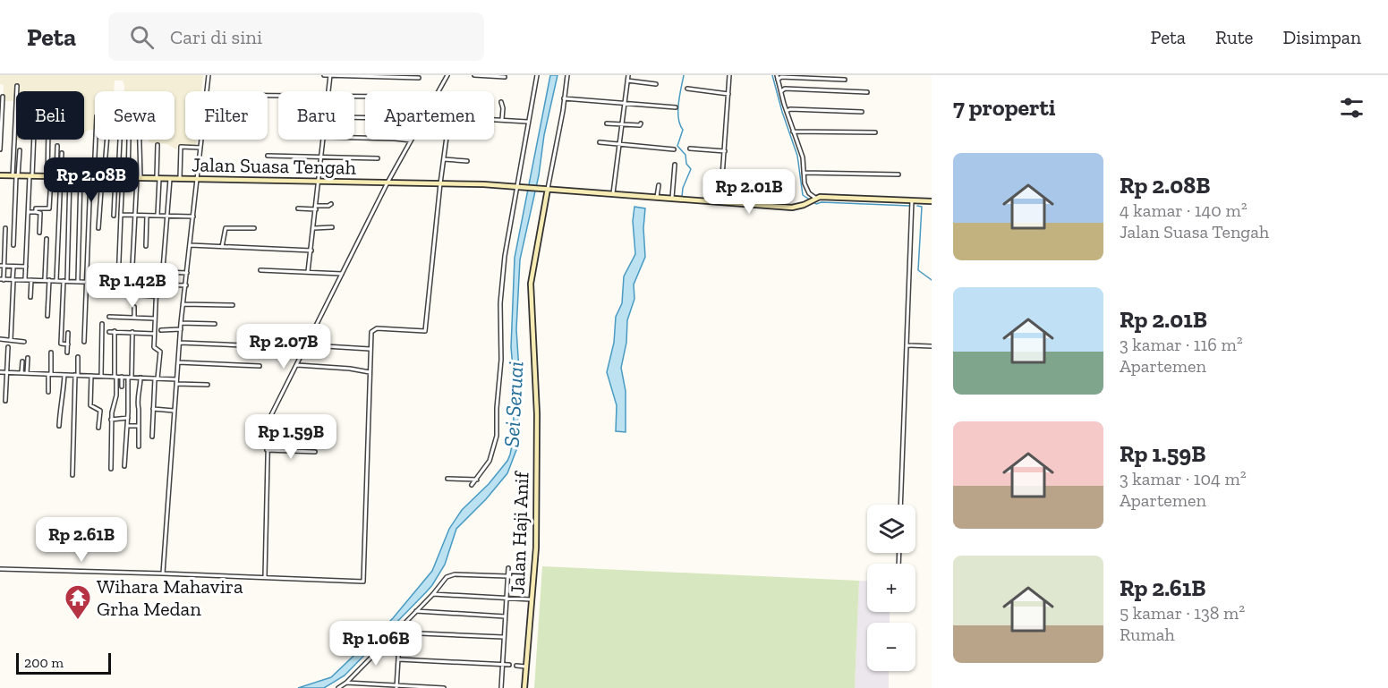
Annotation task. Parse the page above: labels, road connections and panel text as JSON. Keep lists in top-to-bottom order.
{
  "streets": {
    "main road": ["Jalan Suasa Tengah", "Jalan Haji Anif"]
  },
  "crossings": [
    ["Jalan Suasa Tengah", "Jalan Haji Anif"]
  ],
  "water": ["Sei Seruai"],
  "places": {
    "temple": ["Wihara Mahavira Grha Medan"]
  },
  "scale_bar": "200 m",
  "page": {
    "header": "Peta",
    "search": "Cari di sini",
    "nav": ["Peta", "Rute", "Disimpan"],
    "heading": "7 properti",
    "chip": [
      "Beli",
      "Sewa",
      "Filter",
      "Baru",
      "Apartemen"
    ],
    "list": [
      {
        "name": "Rp 2.08B",
        "note": "4 kamar · 140 m² · Jalan Suasa Tengah"
      },
      {
        "name": "Rp 2.01B",
        "note": "3 kamar · 116 m² · Apartemen"
      },
      {
        "name": "Rp 1.59B",
        "note": "3 kamar · 104 m² · Apartemen"
      },
      {
        "name": "Rp 2.61B",
        "note": "5 kamar · 138 m² · Rumah"
      }
    ],
    "price": [
      "Rp 2.08B",
      "Rp 2.01B",
      "Rp 1.42B",
      "Rp 2.07B",
      "Rp 1.59B",
      "Rp 2.61B",
      "Rp 1.06B"
    ],
    "map_buttons": ["+", "−"],
    "scale": "200 m"
  }
}
